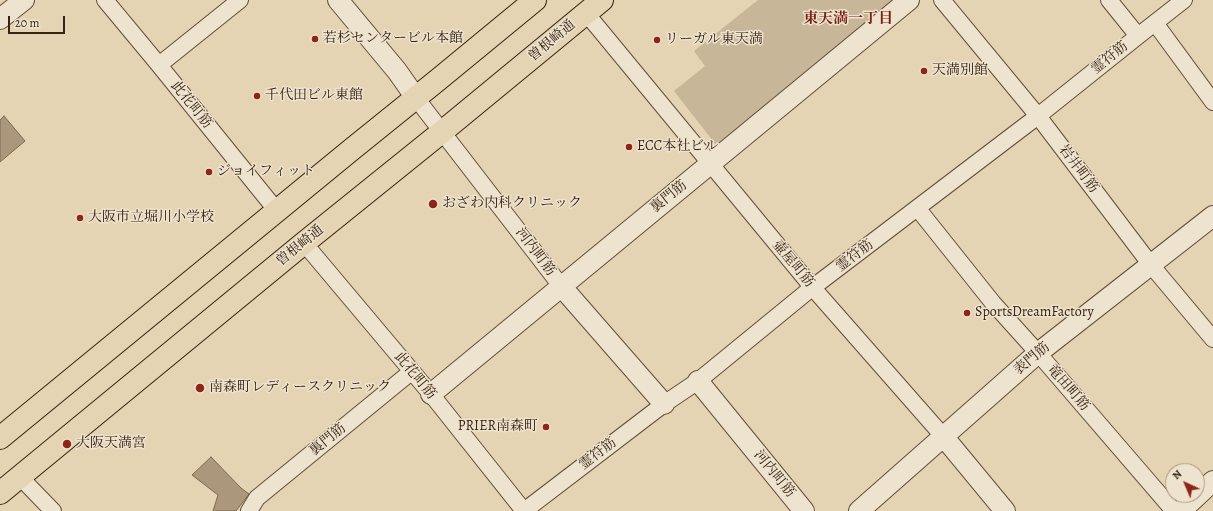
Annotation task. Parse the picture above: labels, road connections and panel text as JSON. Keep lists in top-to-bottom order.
{
  "streets": {
    "highway": ["曽根崎通"],
    "street": [
      "霊符筋",
      "此花町筋",
      "岩井町筋",
      "裏門筋",
      "河内町筋",
      "壷屋町筋",
      "表門筋",
      "竜田町筋"
    ]
  },
  "crossings": [
    ["曽根崎通", "此花町筋"],
    ["曽根崎通", "河内町筋"],
    ["曽根崎通", "壷屋町筋"],
    ["霊符筋", "此花町筋"],
    ["霊符筋", "岩井町筋"],
    ["霊符筋", "河内町筋"],
    ["霊符筋", "壷屋町筋"],
    ["霊符筋", "竜田町筋"],
    ["此花町筋", "裏門筋"],
    ["岩井町筋", "表門筋"],
    ["裏門筋", "河内町筋"],
    ["裏門筋", "壷屋町筋"],
    ["壷屋町筋", "表門筋"],
    ["表門筋", "竜田町筋"]
  ],
  "districts": ["東天満一丁目"],
  "places": [
    "若杉センタービル本館",
    "リーガル東天満",
    "天満別館",
    "千代田ビル東館",
    "ECC本社ビル",
    "ジョイフィット",
    "おざわ内科クリニック",
    "大阪市立堀川小学校",
    "SportsDreamFactory",
    "南森町レディースクリニック",
    "PRIER南森町",
    "大阪天満宮"
  ],
  "scale_bar": "20 m",
  "north": "top left"
}
